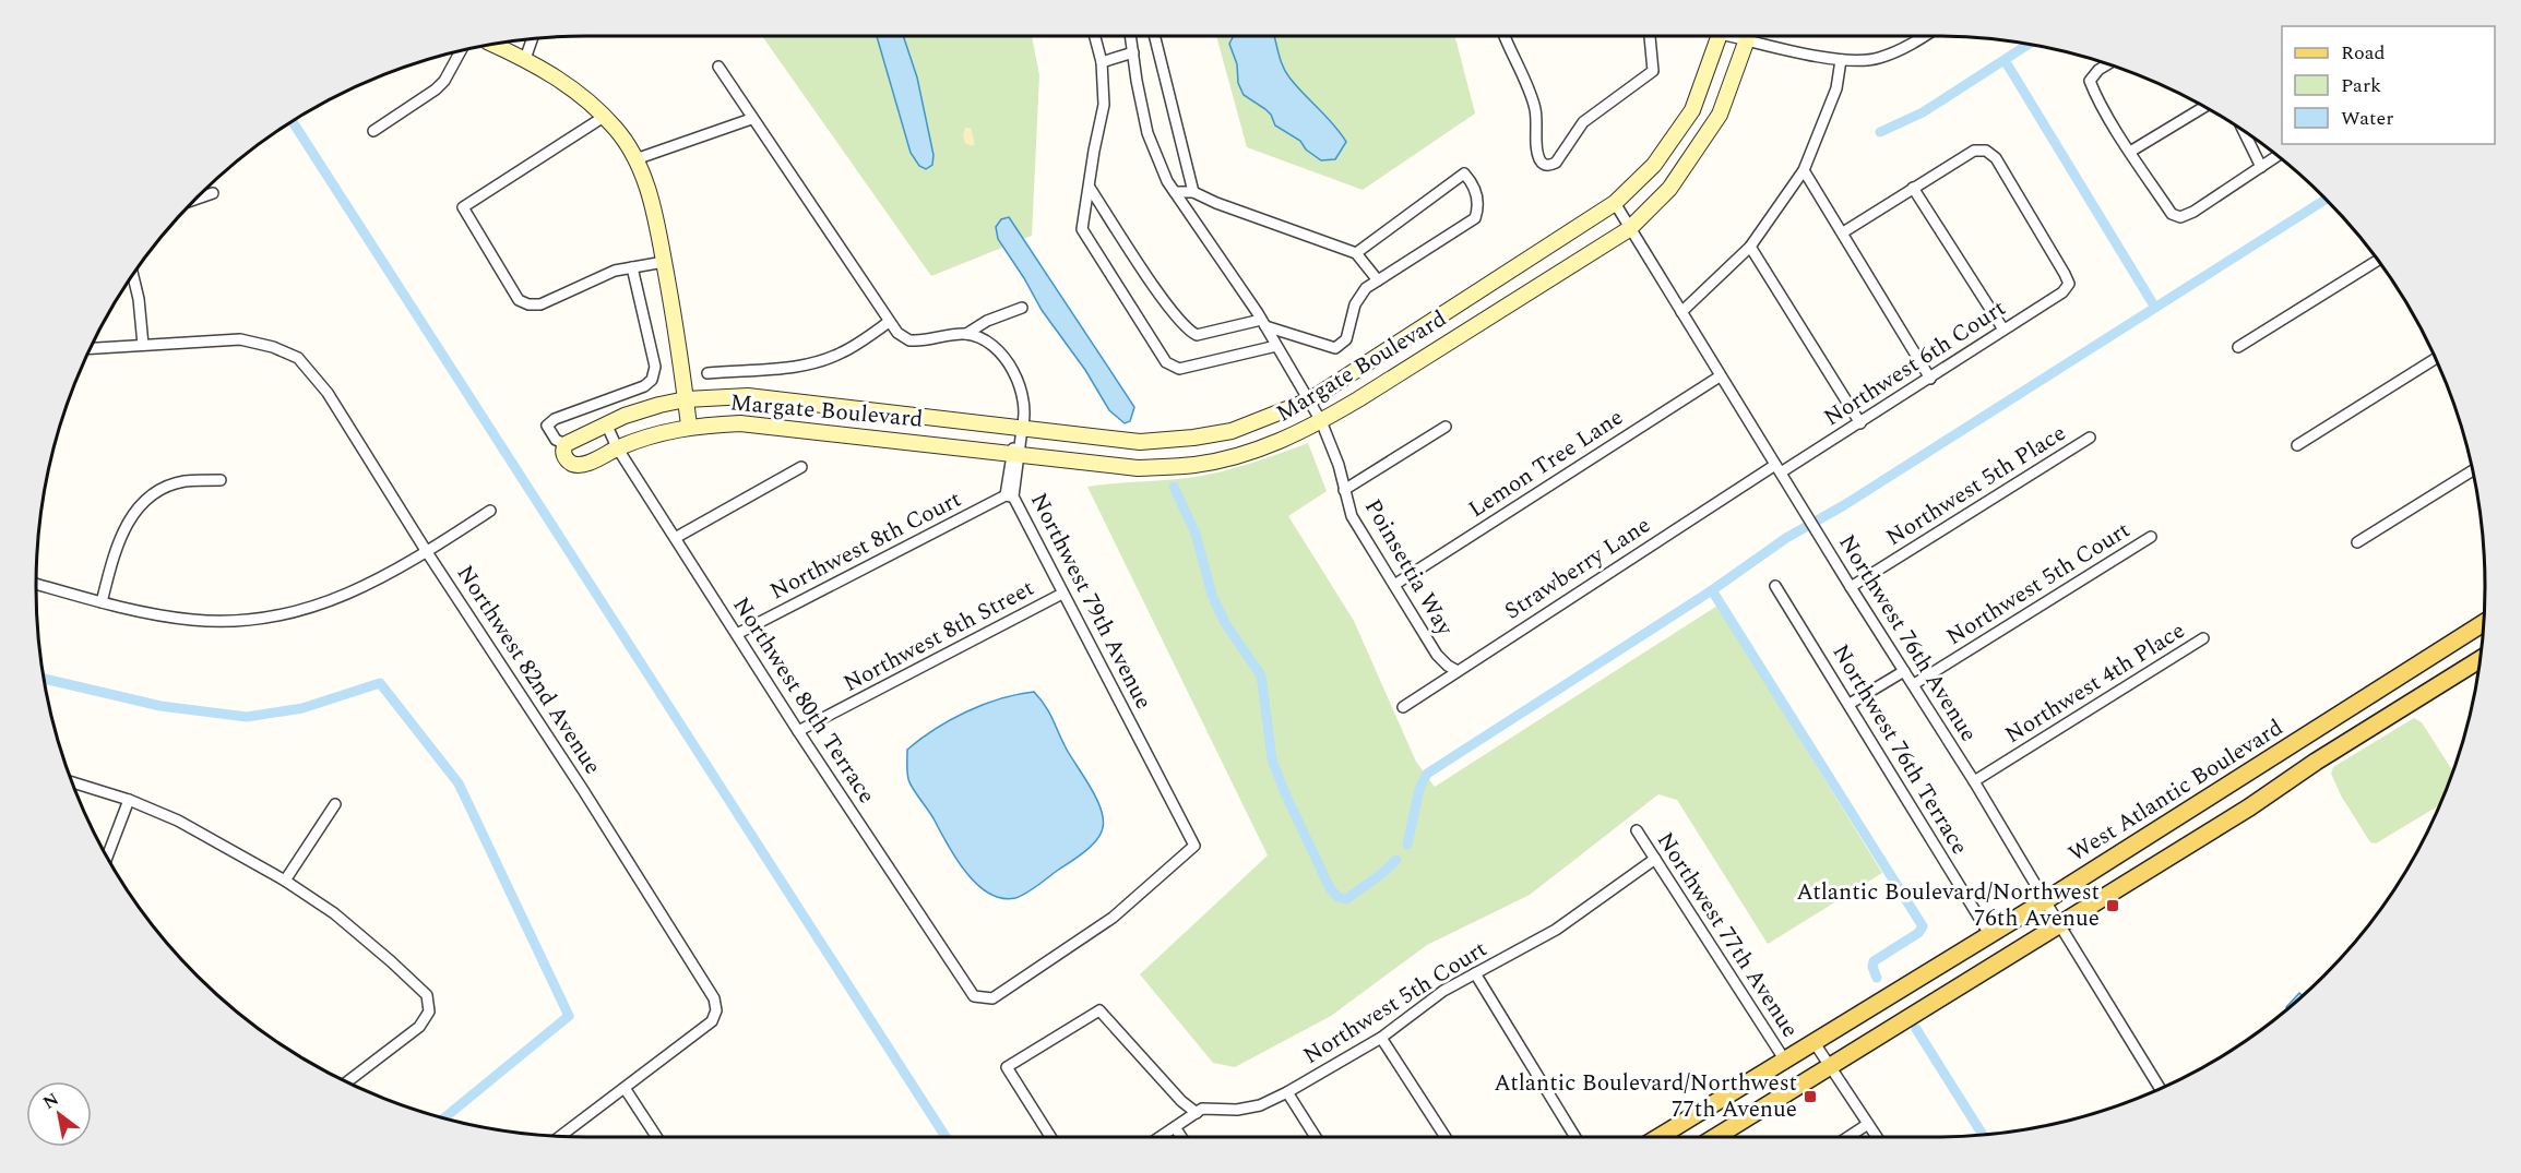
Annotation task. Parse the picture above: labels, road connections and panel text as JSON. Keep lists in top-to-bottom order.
{
  "streets": {
    "main road": ["West Atlantic Boulevard"],
    "street": [
      "Northwest 6th Court",
      "Margate Boulevard",
      "Lemon Tree Lane",
      "Northwest 5th Place",
      "Northwest 8th Court",
      "Poinsettia Way",
      "Strawberry Lane",
      "Northwest 5th Court",
      "Northwest 79th Avenue",
      "Northwest 8th Street",
      "Northwest 76th Avenue",
      "Northwest 82nd Avenue",
      "Northwest 4th Place",
      "Northwest 80th Terrace",
      "Northwest 76th Terrace",
      "Northwest 77th Avenue"
    ]
  },
  "crossings": [
    ["Northwest 6th Court", "Strawberry Lane"],
    ["Northwest 6th Court", "Northwest 76th Avenue"],
    ["Margate Boulevard", "Poinsettia Way"],
    ["Margate Boulevard", "Northwest 79th Avenue"],
    ["Margate Boulevard", "Northwest 76th Avenue"],
    ["Margate Boulevard", "Northwest 80th Terrace"],
    ["Lemon Tree Lane", "Poinsettia Way"],
    ["Lemon Tree Lane", "Northwest 76th Avenue"],
    ["Northwest 5th Place", "Northwest 76th Avenue"],
    ["Northwest 8th Court", "Northwest 79th Avenue"],
    ["Northwest 8th Court", "Northwest 80th Terrace"],
    ["Poinsettia Way", "Strawberry Lane"],
    ["Strawberry Lane", "Northwest 76th Avenue"],
    ["Northwest 5th Court", "Northwest 76th Avenue"],
    ["Northwest 5th Court", "Northwest 77th Avenue"],
    ["Northwest 79th Avenue", "Northwest 8th Street"],
    ["Northwest 79th Avenue", "Northwest 80th Terrace"],
    ["Northwest 8th Street", "Northwest 80th Terrace"],
    ["Northwest 76th Avenue", "Northwest 4th Place"],
    ["Northwest 76th Avenue", "West Atlantic Boulevard"],
    ["Northwest 76th Terrace", "West Atlantic Boulevard"],
    ["West Atlantic Boulevard", "Northwest 77th Avenue"]
  ],
  "places": {
    "transit": ["Atlantic Boulevard/Northwest 76th Avenue", "Atlantic Boulevard/Northwest 77th Avenue"]
  },
  "legend": ["Road", "Park", "Water"],
  "north": "top left"
}
